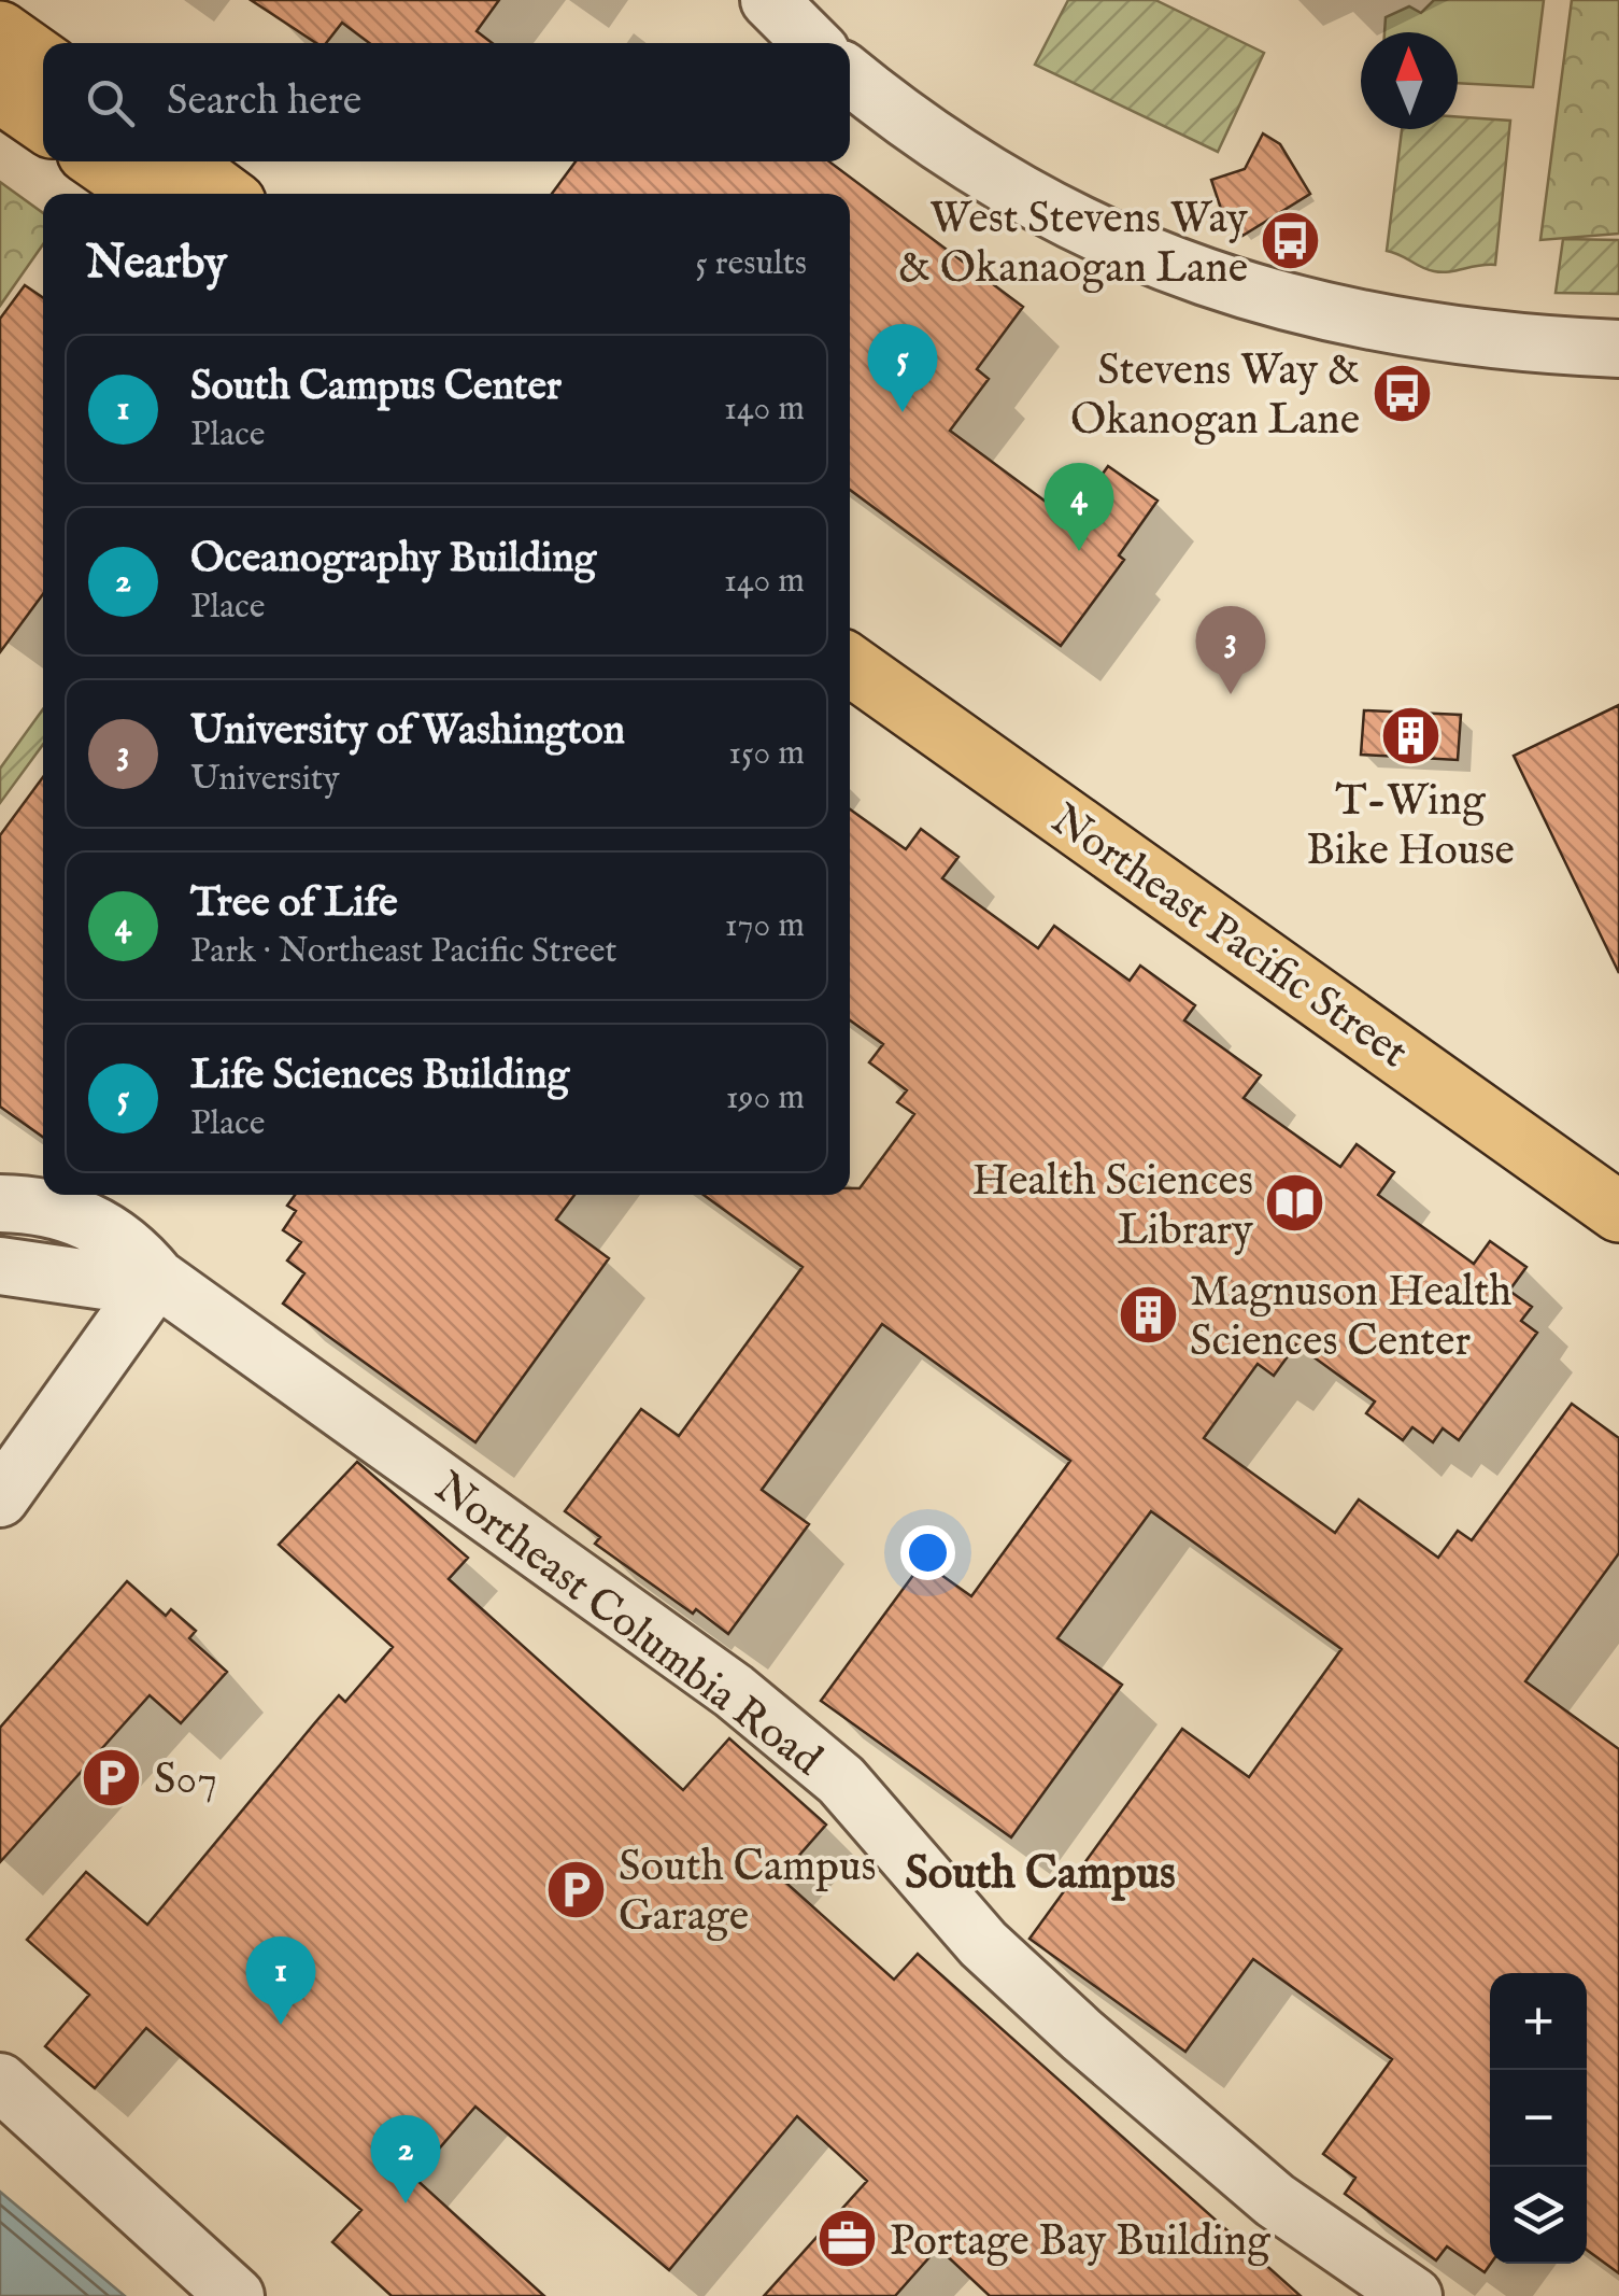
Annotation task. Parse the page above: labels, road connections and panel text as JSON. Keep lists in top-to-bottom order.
{
  "streets": {
    "main road": ["Northeast Pacific Street"],
    "street": ["Northeast Columbia Road"]
  },
  "districts": ["South Campus"],
  "places": {
    "bus stop": ["West Stevens Way & Okanaogan Lane", "Stevens Way & Okanogan Lane"],
    "building": ["T-Wing Bike House", "Magnuson Health Sciences Center"],
    "library": ["Health Sciences Library"],
    "parking": ["S07", "South Campus Garage"],
    "office": ["Portage Bay Building"]
  },
  "north": "top",
  "page": {
    "search": "Search here",
    "heading": ["Nearby", "5 results"],
    "pins": [
      "5",
      "4",
      "3",
      "1",
      "2"
    ],
    "list": [
      {
        "mark": "1",
        "name": "South Campus Center",
        "note": "Place",
        "value": "140 m"
      },
      {
        "mark": "2",
        "name": "Oceanography Building",
        "note": "Place",
        "value": "140 m"
      },
      {
        "mark": "3",
        "name": "University of Washington",
        "note": "University",
        "value": "150 m"
      },
      {
        "mark": "4",
        "name": "Tree of Life",
        "note": "Park · Northeast Pacific Street",
        "value": "170 m"
      },
      {
        "mark": "5",
        "name": "Life Sciences Building",
        "note": "Place",
        "value": "190 m"
      }
    ],
    "map_buttons": ["+", "−"]
  }
}
